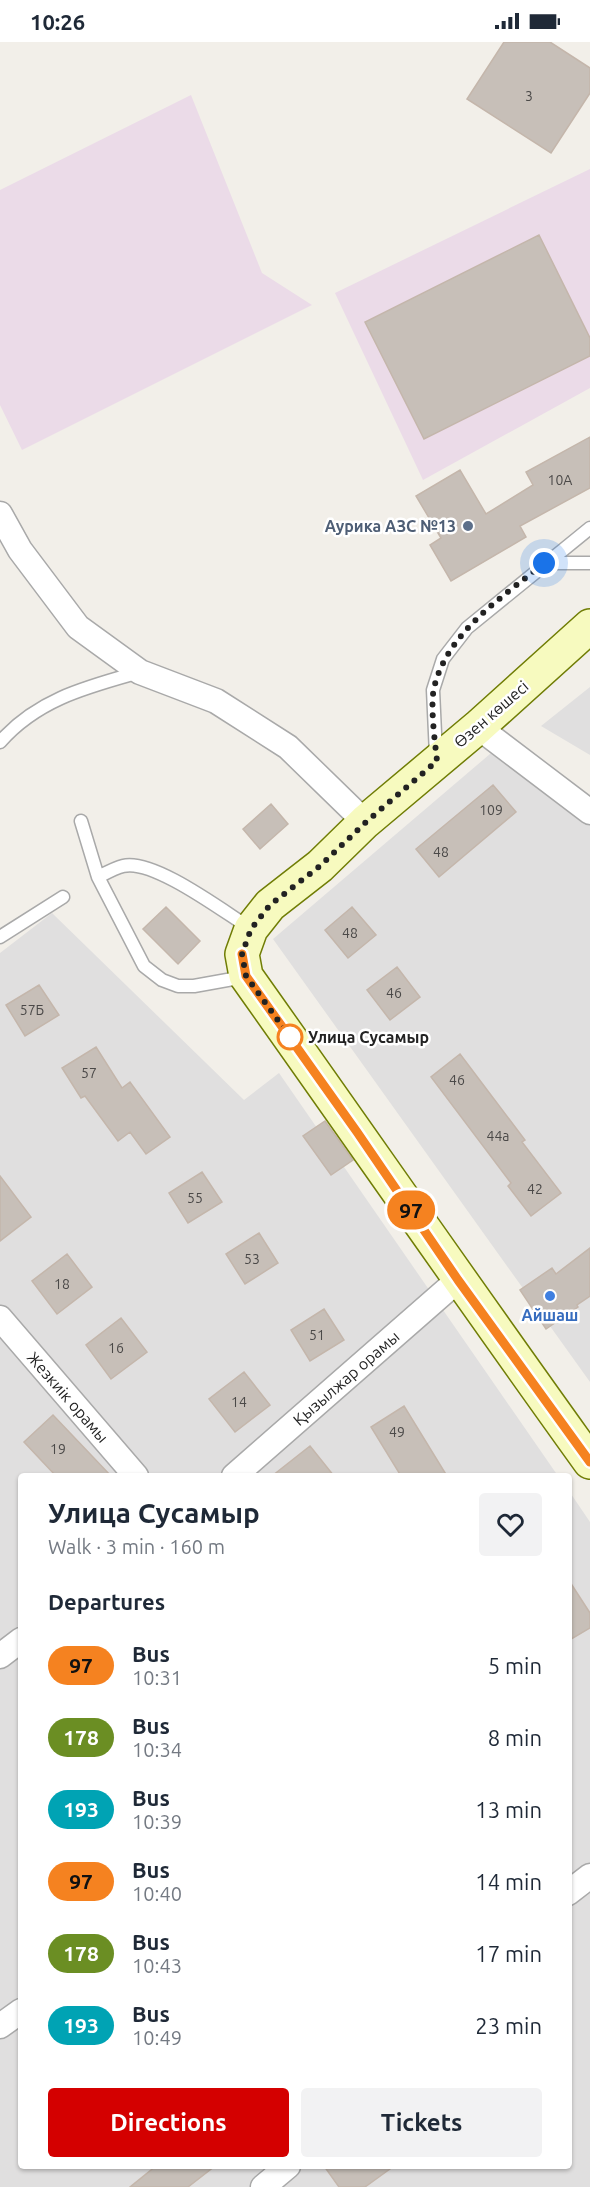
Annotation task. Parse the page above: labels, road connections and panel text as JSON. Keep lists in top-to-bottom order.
{
  "streets": {
    "main road": ["Өзен көшесі"],
    "street": ["Қызылжар орамы", "Жезкиік орамы"]
  },
  "places": ["Аурика АЗС №13", "Улица Сусамыр", "Айшаш"],
  "lines": ["bus line 97"],
  "house_numbers": [
    "3",
    "10А",
    "109",
    "48",
    "48",
    "46",
    "57Б",
    "57",
    "46",
    "44а",
    "42",
    "55",
    "53",
    "18",
    "51",
    "16",
    "14",
    "49",
    "19"
  ],
  "page": {
    "status": "10:26",
    "on_map": "97",
    "heading": [
      ["Улица Сусамыр", "Walk · 3 min · 160 m"],
      "Departures"
    ],
    "list": [
      {
        "mark": "97",
        "name": "Bus",
        "note": "10:31",
        "value": "5 min"
      },
      {
        "mark": "178",
        "name": "Bus",
        "note": "10:34",
        "value": "8 min"
      },
      {
        "mark": "193",
        "name": "Bus",
        "note": "10:39",
        "value": "13 min"
      },
      {
        "mark": "97",
        "name": "Bus",
        "note": "10:40",
        "value": "14 min"
      },
      {
        "mark": "178",
        "name": "Bus",
        "note": "10:43",
        "value": "17 min"
      },
      {
        "mark": "193",
        "name": "Bus",
        "note": "10:49",
        "value": "23 min"
      }
    ],
    "buttons": ["Directions", "Tickets"]
  }
}
